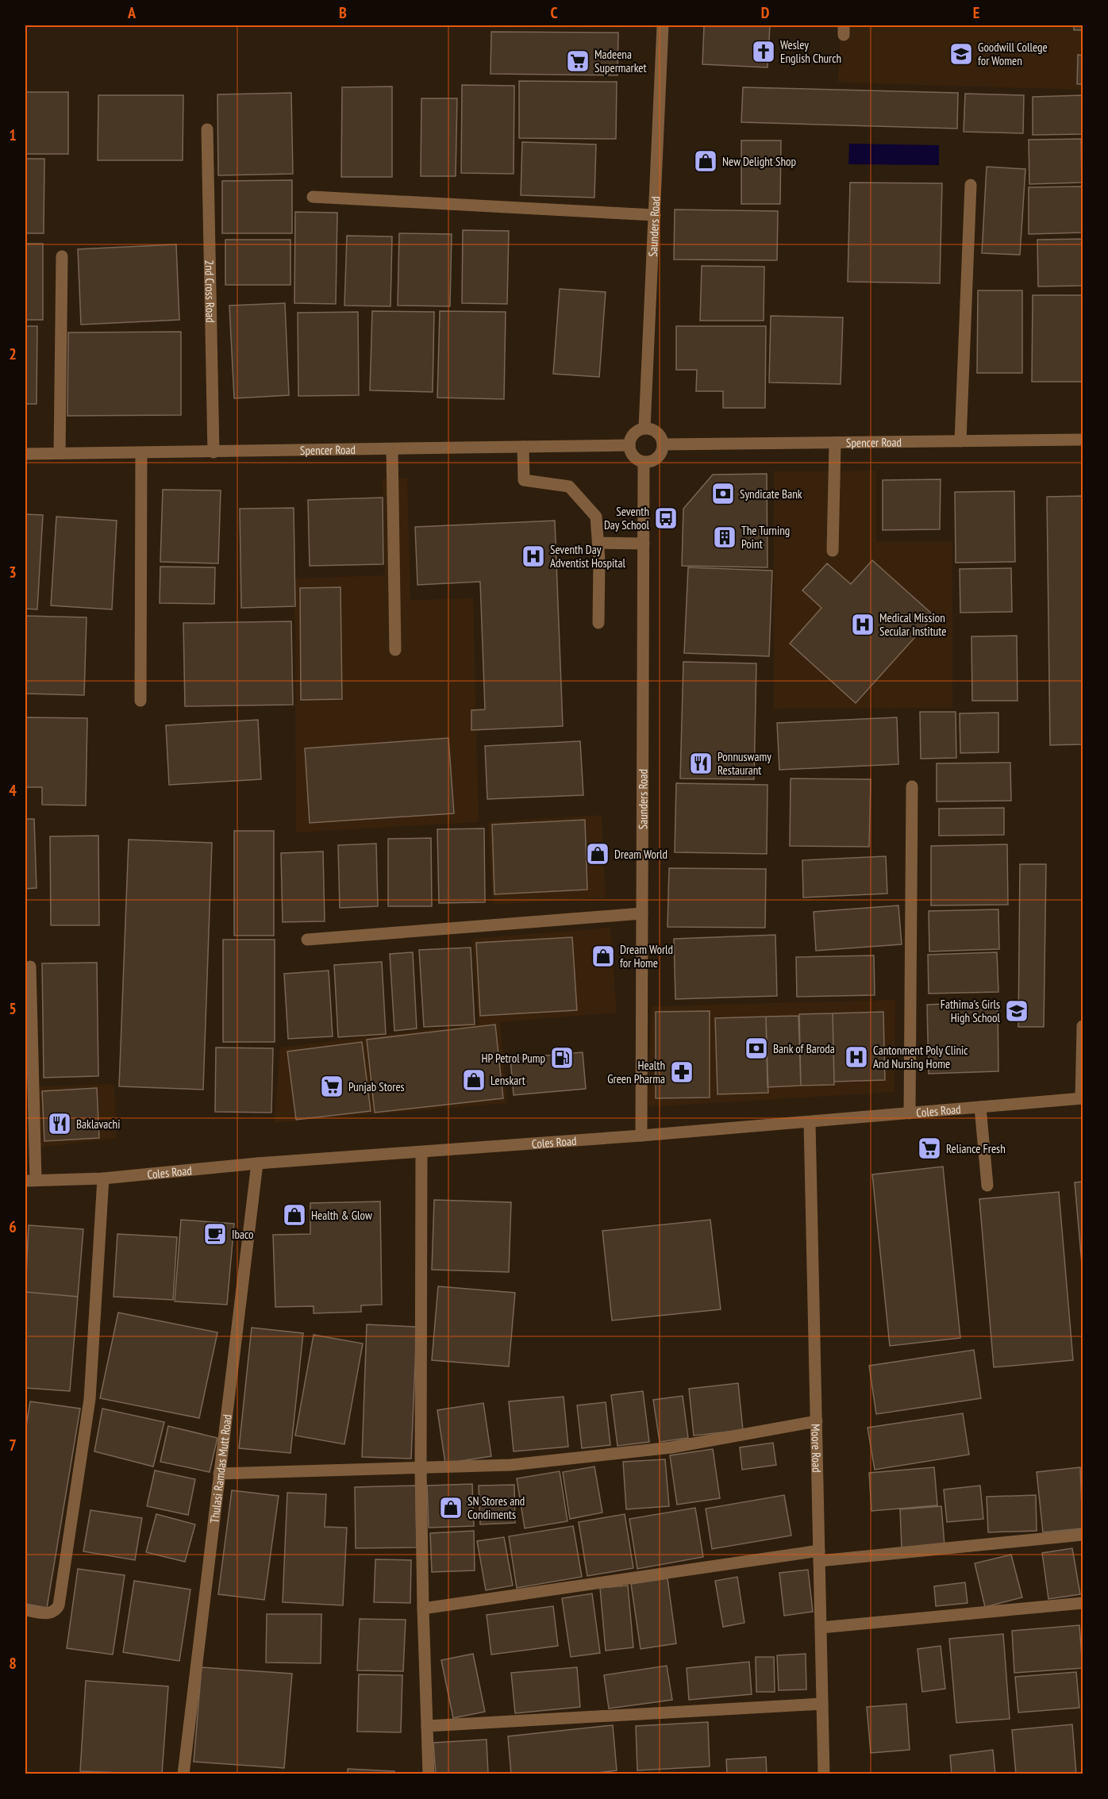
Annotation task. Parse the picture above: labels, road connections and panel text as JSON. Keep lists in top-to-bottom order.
{
  "streets": {
    "street": [
      "Saunders Road",
      "2nd Cross Road",
      "Spencer Road",
      "Coles Road",
      "Moore Road",
      "Thulasi Ramdas Mutt Road"
    ]
  },
  "crossings": [
    ["Saunders Road", "Spencer Road"],
    ["Saunders Road", "Coles Road"],
    ["2nd Cross Road", "Spencer Road"],
    ["Coles Road", "Moore Road"],
    ["Coles Road", "Thulasi Ramdas Mutt Road"]
  ],
  "places": {
    "church": ["Wesley English Church"],
    "school or university": ["Goodwill College for Women", "Fathima's Girls High School"],
    "supermarket": ["Madeena Supermarket", "Punjab Stores", "Reliance Fresh"],
    "shop": [
      "New Delight Shop",
      "Dream World",
      "Dream World for Home",
      "Lenskart",
      "Health & Glow",
      "SN Stores and Condiments"
    ],
    "bank": ["Syndicate Bank", "Bank of Baroda"],
    "bus stop": ["Seventh Day School"],
    "building": ["The Turning Point"],
    "hospital": ["Seventh Day Adventist Hospital", "Medical Mission Secular Institute", "Cantonment Poly Clinic And Nursing Home"],
    "restaurant": ["Ponnuswamy Restaurant", "Baklavachi"],
    "fuel station": ["HP Petrol Pump"],
    "pharmacy": ["Health Green Pharma"],
    "cafe": ["Ibaco"]
  },
  "grid": {
    "columns": [
      "A",
      "B",
      "C",
      "D",
      "E"
    ],
    "rows": [
      "1",
      "2",
      "3",
      "4",
      "5",
      "6",
      "7",
      "8"
    ]
  }
}
